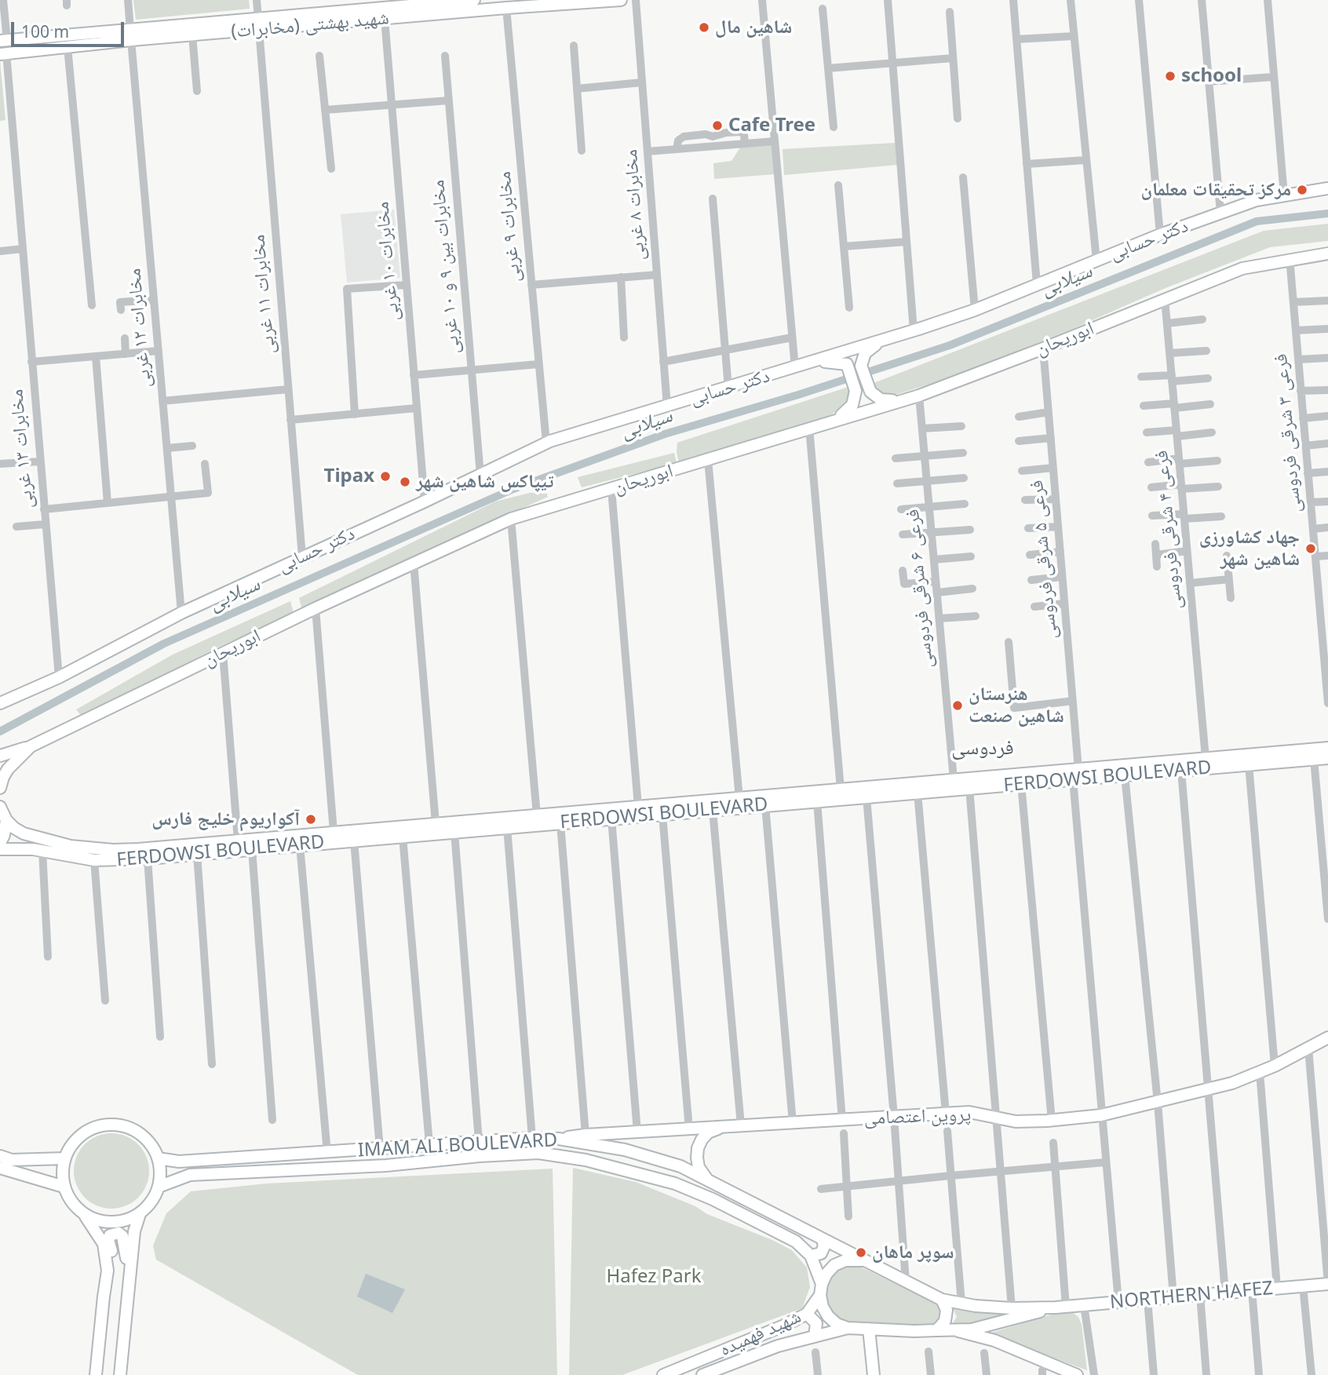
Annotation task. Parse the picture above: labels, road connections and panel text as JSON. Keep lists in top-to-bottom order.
{
  "streets": {
    "main road": [
      "شهید بهشتی (مخابرات)",
      "دکتر حسابی",
      "ابوریحان",
      "FERDOWSI BOULEVARD",
      "پروین اعتصامی",
      "IMAM ALI BOULEVARD",
      "NORTHERN HAFEZ",
      "شهید فهمیده"
    ],
    "street": [
      "مخابرات ۸ غربی",
      "مخابرات ۹ غربی",
      "مخابرات ۱۰ غربی",
      "مخابرات بین ۹ و ۱۰ غربی",
      "مخابرات ۱۱ غربی",
      "مخابرات ۱۲ غربی",
      "فرعی ۳ شرقی فردوسی",
      "مخابرات ۱۳ غربی",
      "فرعی ۴ شرقی فردوسی",
      "فرعی ۵ شرقی فردوسی",
      "فرعی ۶ شرقی فردوسی"
    ]
  },
  "crossings": [
    ["شهید بهشتی (مخابرات)", "مخابرات ۹ غربی"],
    ["شهید بهشتی (مخابرات)", "مخابرات ۱۰ غربی"],
    ["شهید بهشتی (مخابرات)", "مخابرات ۱۱ غربی"],
    ["شهید بهشتی (مخابرات)", "مخابرات ۱۲ غربی"],
    ["شهید بهشتی (مخابرات)", "مخابرات ۱۳ غربی"],
    ["مخابرات ۸ غربی", "دکتر حسابی"],
    ["مخابرات ۹ غربی", "دکتر حسابی"],
    ["دکتر حسابی", "مخابرات ۱۰ غربی"],
    ["دکتر حسابی", "مخابرات بین ۹ و ۱۰ غربی"],
    ["دکتر حسابی", "مخابرات ۱۱ غربی"],
    ["دکتر حسابی", "مخابرات ۱۲ غربی"],
    ["دکتر حسابی", "مخابرات ۱۳ غربی"],
    ["ابوریحان", "فرعی ۳ شرقی فردوسی"],
    ["ابوریحان", "فرعی ۴ شرقی فردوسی"],
    ["ابوریحان", "فرعی ۵ شرقی فردوسی"],
    ["ابوریحان", "فرعی ۶ شرقی فردوسی"],
    ["فرعی ۴ شرقی فردوسی", "FERDOWSI BOULEVARD"],
    ["فرعی ۵ شرقی فردوسی", "FERDOWSI BOULEVARD"],
    ["فرعی ۶ شرقی فردوسی", "FERDOWSI BOULEVARD"],
    ["پروین اعتصامی", "IMAM ALI BOULEVARD"],
    ["IMAM ALI BOULEVARD", "NORTHERN HAFEZ"],
    ["IMAM ALI BOULEVARD", "شهید فهمیده"],
    ["NORTHERN HAFEZ", "شهید فهمیده"]
  ],
  "districts": ["فردوسی"],
  "water": ["سیلابی"],
  "parks": ["Hafez Park"],
  "places": [
    "شاهین مال",
    "school",
    "Cafe Tree",
    "مرکز تحقیقات معلمان",
    "Tipax",
    "تیپاکس شاهین شهر",
    "جهاد کشاورزی شاهین شهر",
    "هنرستان شاهین صنعت",
    "آکواریوم خلیج فارس",
    "سوپر ماهان"
  ],
  "scale_bar": "100 m"
}
